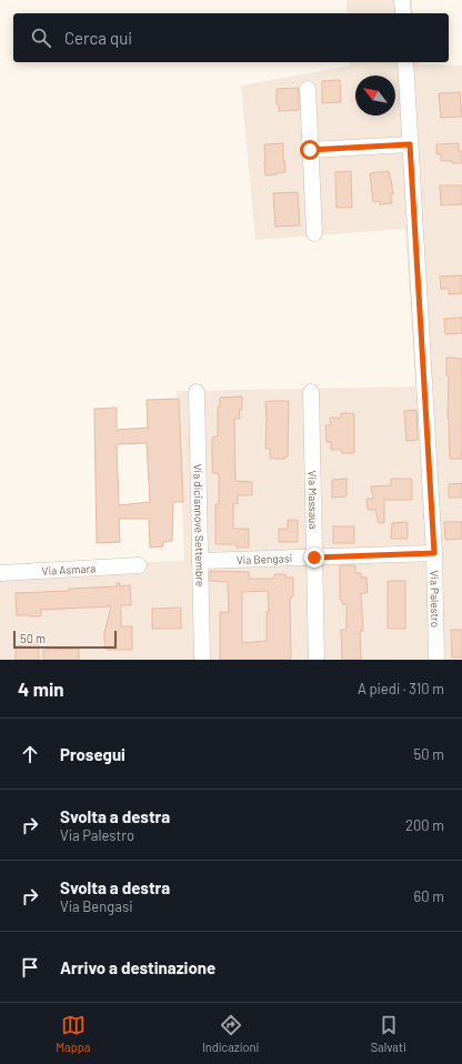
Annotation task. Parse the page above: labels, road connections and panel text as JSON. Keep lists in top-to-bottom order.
{
  "streets": {
    "street": [
      "Via Massaua",
      "Via diciannove Settembre",
      "Via Bengasi",
      "Via Asmara",
      "Via Palestro"
    ]
  },
  "crossings": [
    ["Via Massaua", "Via Bengasi"],
    ["Via diciannove Settembre", "Via Bengasi"],
    ["Via Bengasi", "Via Palestro"]
  ],
  "scale_bar": "50 m",
  "north": "top left",
  "page": {
    "search": "Cerca qui",
    "scale": "50 m",
    "heading": ["4 min", "A piedi · 310 m"],
    "list": [
      ["Prosegui", "50 m"],
      ["Svolta a destra", "Via Palestro", "200 m"],
      ["Svolta a destra", "Via Bengasi", "60 m"],
      "Arrivo a destinazione"
    ],
    "nav": ["Mappa", "Indicazioni", "Salvati"]
  }
}
